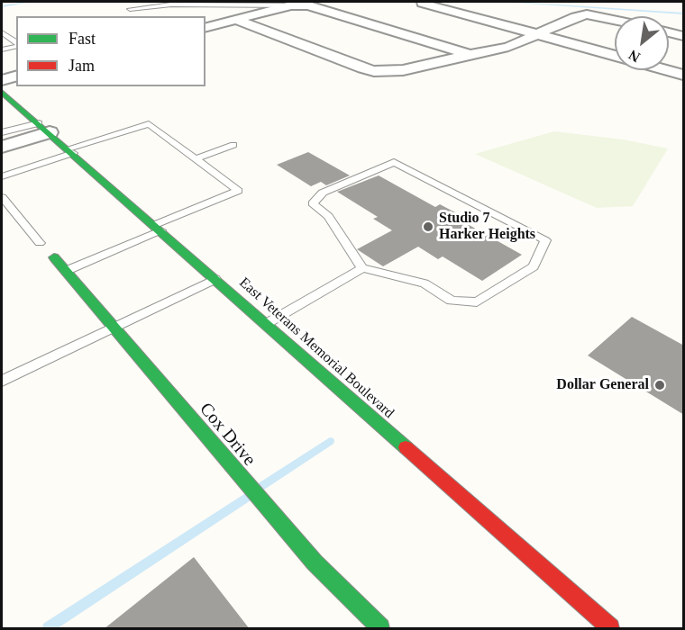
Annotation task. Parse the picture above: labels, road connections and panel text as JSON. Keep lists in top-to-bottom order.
{
  "streets": {
    "main road": ["East Veterans Memorial Boulevard", "Cox Drive"]
  },
  "places": ["Studio 7 Harker Heights", "Dollar General"],
  "legend": ["Fast", "Jam"],
  "north": "bottom left"
}
